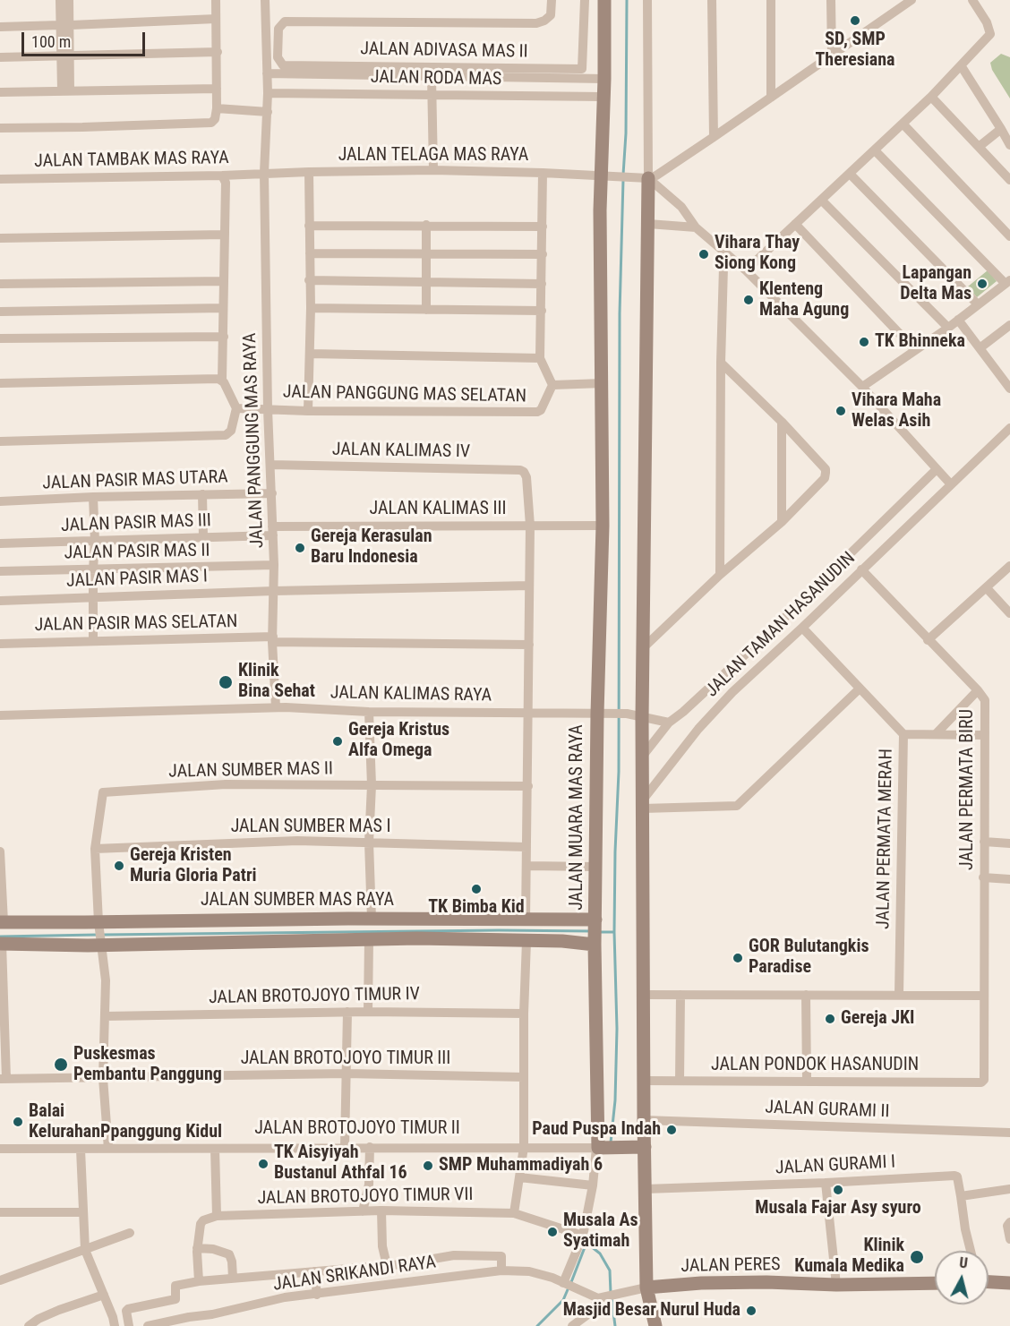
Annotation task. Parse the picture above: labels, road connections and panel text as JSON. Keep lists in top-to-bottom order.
{
  "streets": {
    "street": [
      "JALAN ADIVASA MAS II",
      "JALAN RODA MAS",
      "JALAN TELAGA MAS RAYA",
      "JALAN TAMBAK MAS RAYA",
      "JALAN PANGGUNG MAS SELATAN",
      "JALAN PANGGUNG MAS RAYA",
      "JALAN KALIMAS IV",
      "JALAN PASIR MAS UTARA",
      "JALAN KALIMAS III",
      "JALAN PASIR MAS III",
      "JALAN PASIR MAS II",
      "JALAN PASIR MAS I",
      "JALAN PASIR MAS SELATAN",
      "JALAN TAMAN HASANUDIN",
      "JALAN KALIMAS RAYA",
      "JALAN SUMBER MAS II",
      "JALAN PERMATA BIRU",
      "JALAN MUARA MAS RAYA",
      "JALAN SUMBER MAS I",
      "JALAN PERMATA MERAH",
      "JALAN SUMBER MAS RAYA",
      "JALAN BROTOJOYO TIMUR IV",
      "JALAN BROTOJOYO TIMUR III",
      "JALAN PONDOK HASANUDIN",
      "JALAN GURAMI II",
      "JALAN BROTOJOYO TIMUR II",
      "JALAN GURAMI I",
      "JALAN BROTOJOYO TIMUR VII",
      "JALAN PERES",
      "JALAN SRIKANDI RAYA"
    ]
  },
  "crossings": [
    ["JALAN RODA MAS", "JALAN MUARA MAS RAYA"],
    ["JALAN TELAGA MAS RAYA", "JALAN TAMBAK MAS RAYA"],
    ["JALAN TELAGA MAS RAYA", "JALAN PANGGUNG MAS RAYA"],
    ["JALAN TELAGA MAS RAYA", "JALAN MUARA MAS RAYA"],
    ["JALAN TAMBAK MAS RAYA", "JALAN PANGGUNG MAS RAYA"],
    ["JALAN PANGGUNG MAS SELATAN", "JALAN PANGGUNG MAS RAYA"],
    ["JALAN PANGGUNG MAS RAYA", "JALAN KALIMAS IV"],
    ["JALAN PANGGUNG MAS RAYA", "JALAN PASIR MAS UTARA"],
    ["JALAN PANGGUNG MAS RAYA", "JALAN KALIMAS III"],
    ["JALAN PANGGUNG MAS RAYA", "JALAN PASIR MAS III"],
    ["JALAN PANGGUNG MAS RAYA", "JALAN PASIR MAS II"],
    ["JALAN PANGGUNG MAS RAYA", "JALAN PASIR MAS I"],
    ["JALAN PANGGUNG MAS RAYA", "JALAN PASIR MAS SELATAN"],
    ["JALAN PANGGUNG MAS RAYA", "JALAN KALIMAS RAYA"],
    ["JALAN KALIMAS IV", "JALAN KALIMAS III"],
    ["JALAN KALIMAS III", "JALAN PASIR MAS III"],
    ["JALAN KALIMAS III", "JALAN MUARA MAS RAYA"],
    ["JALAN TAMAN HASANUDIN", "JALAN KALIMAS RAYA"],
    ["JALAN TAMAN HASANUDIN", "JALAN PERMATA BIRU"],
    ["JALAN TAMAN HASANUDIN", "JALAN PERMATA MERAH"],
    ["JALAN KALIMAS RAYA", "JALAN MUARA MAS RAYA"],
    ["JALAN SUMBER MAS II", "JALAN SUMBER MAS I"],
    ["JALAN PERMATA BIRU", "JALAN PONDOK HASANUDIN"],
    ["JALAN MUARA MAS RAYA", "JALAN SUMBER MAS RAYA"],
    ["JALAN MUARA MAS RAYA", "JALAN BROTOJOYO TIMUR II"]
  ],
  "places": [
    "SD, SMP Theresiana",
    "Vihara Thay Siong Kong",
    "Lapangan Delta Mas",
    "Klenteng Maha Agung",
    "TK Bhinneka",
    "Vihara Maha Welas Asih",
    "Gereja Kerasulan Baru Indonesia",
    "Klinik Bina Sehat",
    "Gereja Kristus Alfa Omega",
    "Gereja Kristen Muria Gloria Patri",
    "TK Bimba Kid",
    "GOR Bulutangkis Paradise",
    "Gereja JKI",
    "Puskesmas Pembantu Panggung",
    "Balai KelurahanPpanggung Kidul",
    "Paud Puspa Indah",
    "TK Aisyiyah Bustanul Athfal 16",
    "SMP Muhammadiyah 6",
    "Musala Fajar Asy syuro",
    "Musala As Syatimah",
    "Klinik Kumala Medika",
    "Masjid Besar Nurul Huda"
  ],
  "scale_bar": "100 m",
  "north": "top"
}
